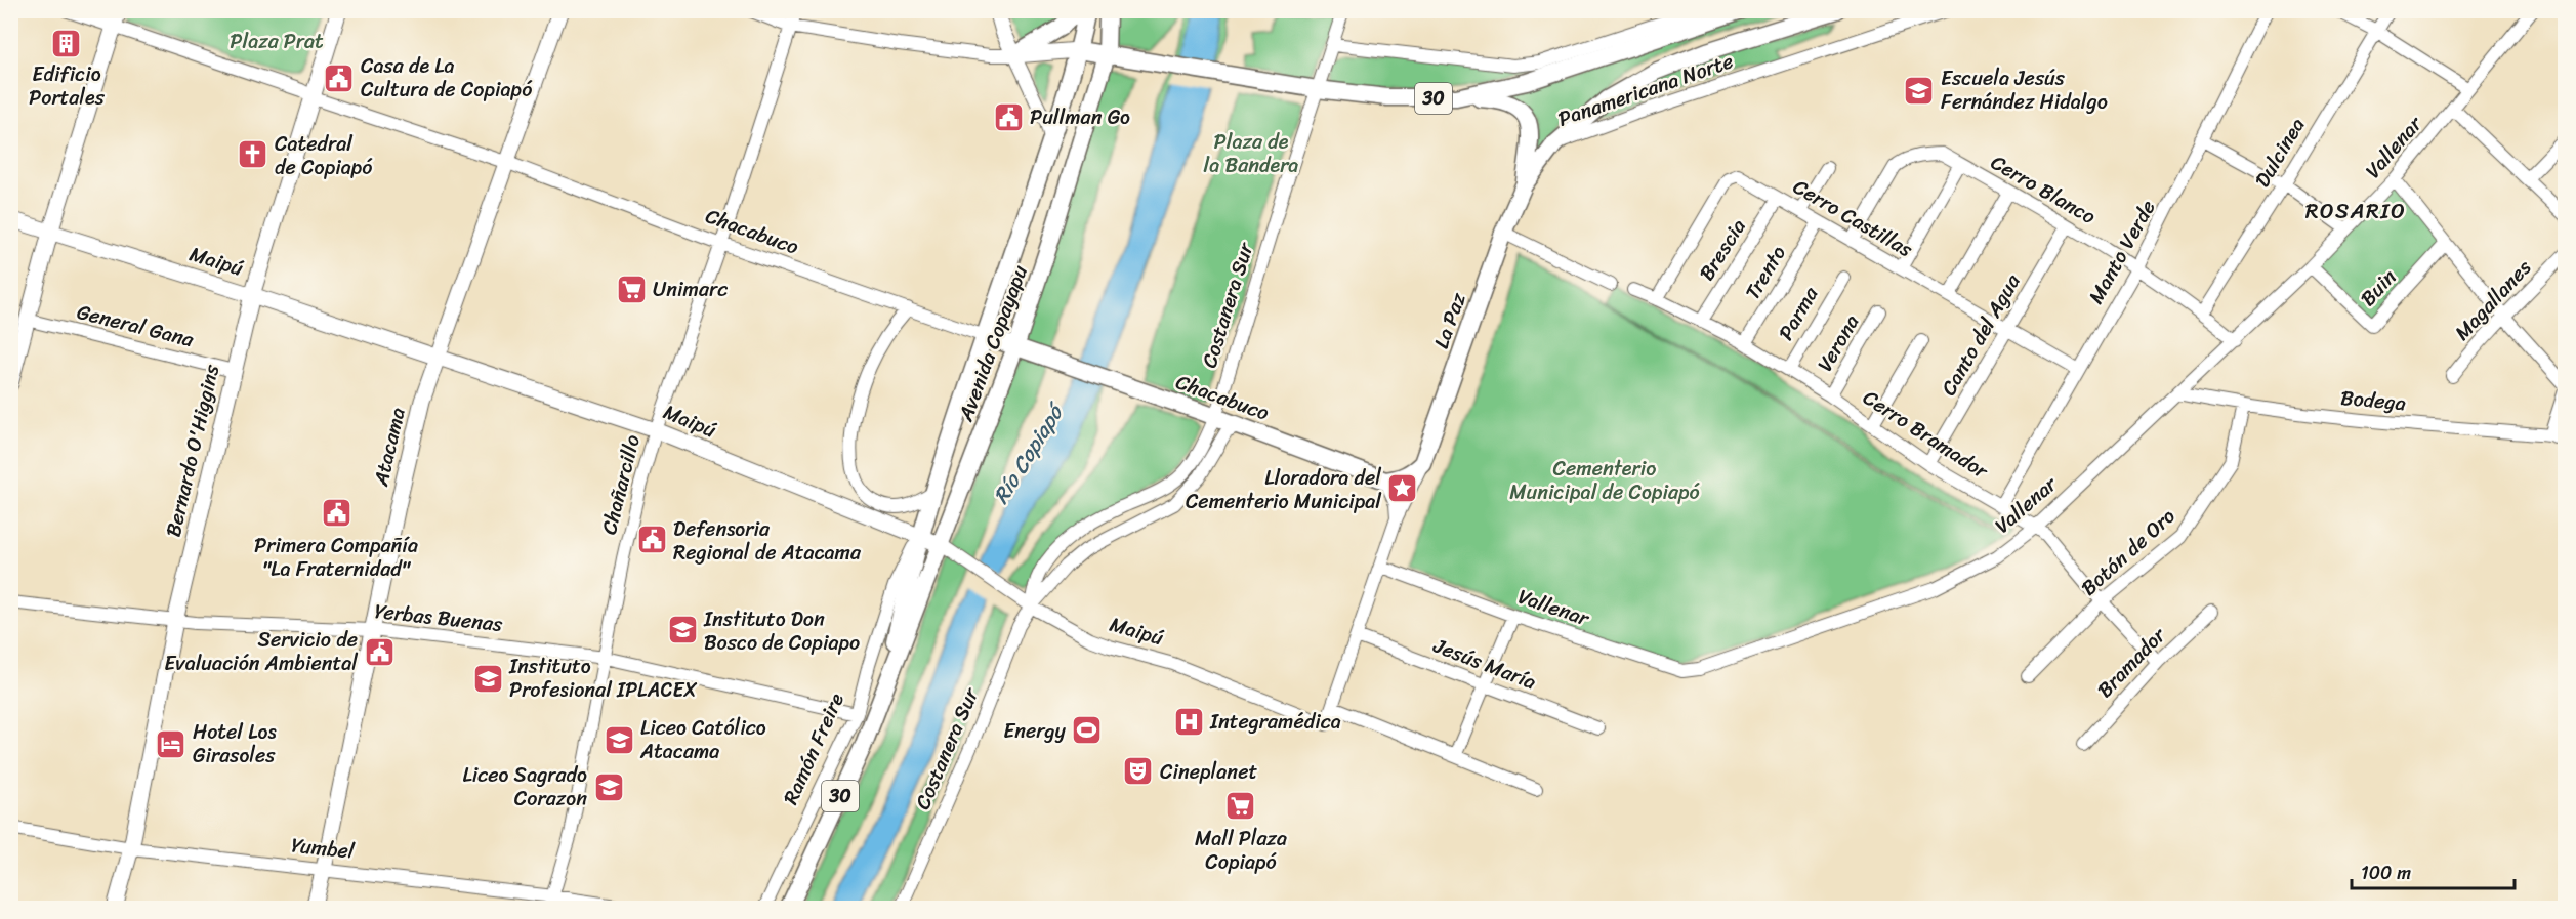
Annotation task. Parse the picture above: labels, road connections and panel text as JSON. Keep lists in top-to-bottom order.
{
  "streets": {
    "highway": [
      "Panamericana Norte",
      "30",
      "Chacabuco",
      "La Paz",
      "Avenida Copayapu"
    ],
    "main road": ["Maipú", "Atacama", "Bernardo O'Higgins"],
    "street": [
      "Vallenar",
      "Dulcinea",
      "Cerro Blanco",
      "Cerro Castillas",
      "Brescia",
      "Manto Verde",
      "Trento",
      "Buin",
      "Magallanes",
      "Costanera Sur",
      "Parma",
      "General Gana",
      "Canto del Agua",
      "Verona",
      "Bodega",
      "Cerro Bramador",
      "Chañarcillo",
      "Botón de Oro",
      "Yerbas Buenas",
      "Bramador",
      "Jesús María",
      "Ramón Freire",
      "Yumbel"
    ]
  },
  "crossings": [
    ["Panamericana Norte", "La Paz"],
    ["30", "Costanera Sur"],
    ["30", "Avenida Copayapu"],
    ["Vallenar", "Cerro Blanco"],
    ["Vallenar", "Buin"],
    ["Vallenar", "La Paz"],
    ["Vallenar", "Bodega"],
    ["Vallenar", "Cerro Bramador"],
    ["Dulcinea", "Cerro Blanco"],
    ["Cerro Blanco", "Cerro Castillas"],
    ["Cerro Blanco", "Manto Verde"],
    ["Cerro Blanco", "Canto del Agua"],
    ["Cerro Castillas", "Brescia"],
    ["Cerro Castillas", "Manto Verde"],
    ["Cerro Castillas", "Trento"],
    ["Cerro Castillas", "Canto del Agua"],
    ["Cerro Castillas", "Cerro Bramador"],
    ["Chacabuco", "Costanera Sur"],
    ["Chacabuco", "Avenida Copayapu"],
    ["Chacabuco", "Atacama"],
    ["Chacabuco", "Bernardo O'Higgins"],
    ["Chacabuco", "Chañarcillo"],
    ["Brescia", "Cerro Bramador"],
    ["Manto Verde", "Cerro Bramador"],
    ["Maipú", "Costanera Sur"],
    ["Maipú", "La Paz"],
    ["Maipú", "Avenida Copayapu"],
    ["Maipú", "Atacama"],
    ["Maipú", "Bernardo O'Higgins"],
    ["Maipú", "Chañarcillo"],
    ["Maipú", "Ramón Freire"],
    ["Trento", "Cerro Bramador"],
    ["Parma", "Cerro Bramador"],
    ["La Paz", "Jesús María"],
    ["General Gana", "Bernardo O'Higgins"],
    ["Canto del Agua", "Cerro Bramador"],
    ["Avenida Copayapu", "Ramón Freire"],
    ["Verona", "Cerro Bramador"],
    ["Bodega", "Botón de Oro"],
    ["Cerro Bramador", "Botón de Oro"],
    ["Cerro Bramador", "Bramador"],
    ["Atacama", "Yerbas Buenas"],
    ["Atacama", "Yumbel"],
    ["Bernardo O'Higgins", "Yerbas Buenas"],
    ["Bernardo O'Higgins", "Yumbel"],
    ["Chañarcillo", "Yerbas Buenas"],
    ["Chañarcillo", "Yumbel"],
    ["Yerbas Buenas", "Ramón Freire"]
  ],
  "districts": ["ROSARIO"],
  "water": ["Río Copiapó"],
  "parks": ["Plaza Prat", "Plaza de la Bandera", "Cementerio Municipal de Copiapó"],
  "places": {
    "building": ["Edificio Portales"],
    "public building": [
      "Casa de La Cultura de Copiapó",
      "Pullman Go",
      "Primera Compañía \"La Fraternidad\"",
      "Defensoria Regional de Atacama",
      "Servicio de Evaluación Ambiental"
    ],
    "school or university": [
      "Escuela Jesús Fernández Hidalgo",
      "Instituto Don Bosco de Copiapo",
      "Instituto Profesional IPLACEX",
      "Liceo Católico Atacama",
      "Liceo Sagrado Corazon"
    ],
    "church": ["Catedral de Copiapó"],
    "supermarket": ["Unimarc", "Mall Plaza Copiapó"],
    "place": ["Lloradora del Cementerio Municipal"],
    "hospital": ["Integramédica"],
    "sports": ["Energy"],
    "hotel": ["Hotel Los Girasoles"],
    "theatre": ["Cineplanet"]
  },
  "scale_bar": "100 m"
}
